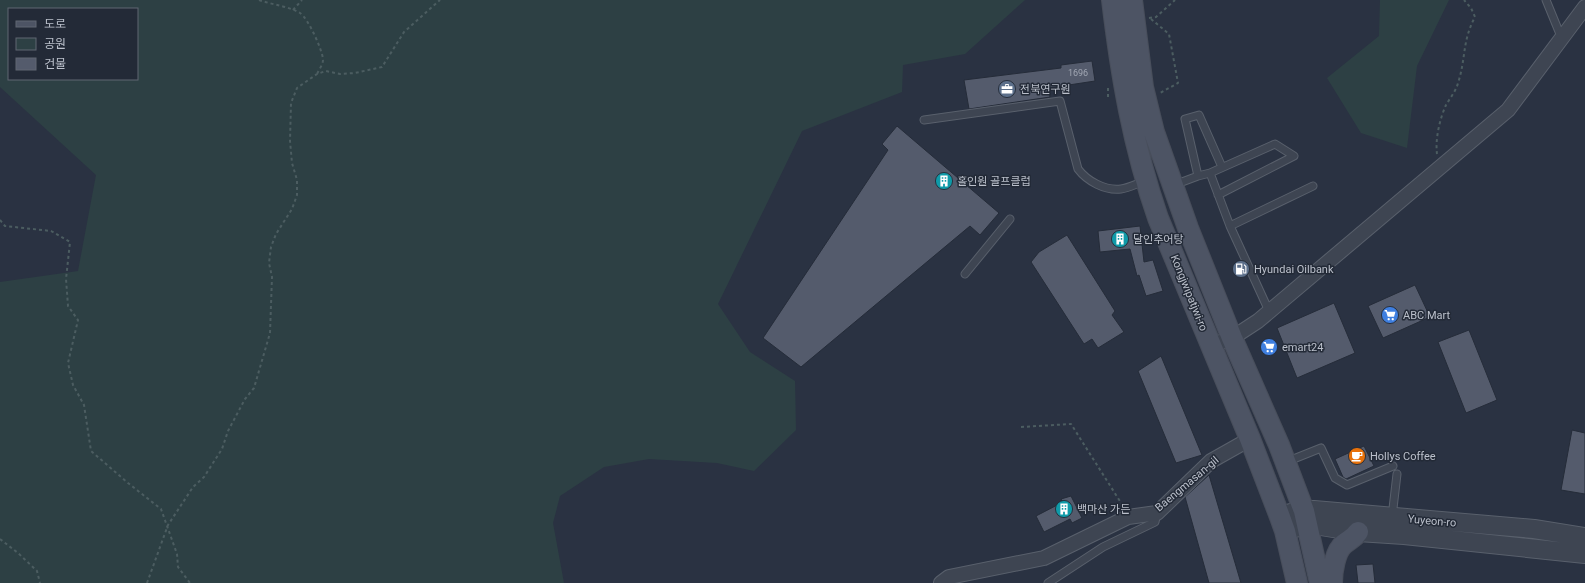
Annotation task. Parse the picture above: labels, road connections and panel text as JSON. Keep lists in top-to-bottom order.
{
  "streets": {
    "main road": ["Kongjwipatjwi-ro"],
    "street": ["Baengmasan-gil", "Yuyeon-ro"]
  },
  "crossings": [
    ["Kongjwipatjwi-ro", "Baengmasan-gil"],
    ["Kongjwipatjwi-ro", "Yuyeon-ro"]
  ],
  "places": {
    "office": ["전북연구원"],
    "building": ["홀인원 골프클럽", "달인추어탕", "백마산 가든"],
    "fuel station": ["Hyundai Oilbank"],
    "supermarket": ["ABC Mart", "emart24"],
    "cafe": ["Hollys Coffee"]
  },
  "house_numbers": ["1696"],
  "legend": ["도로", "공원", "건물"]
}
